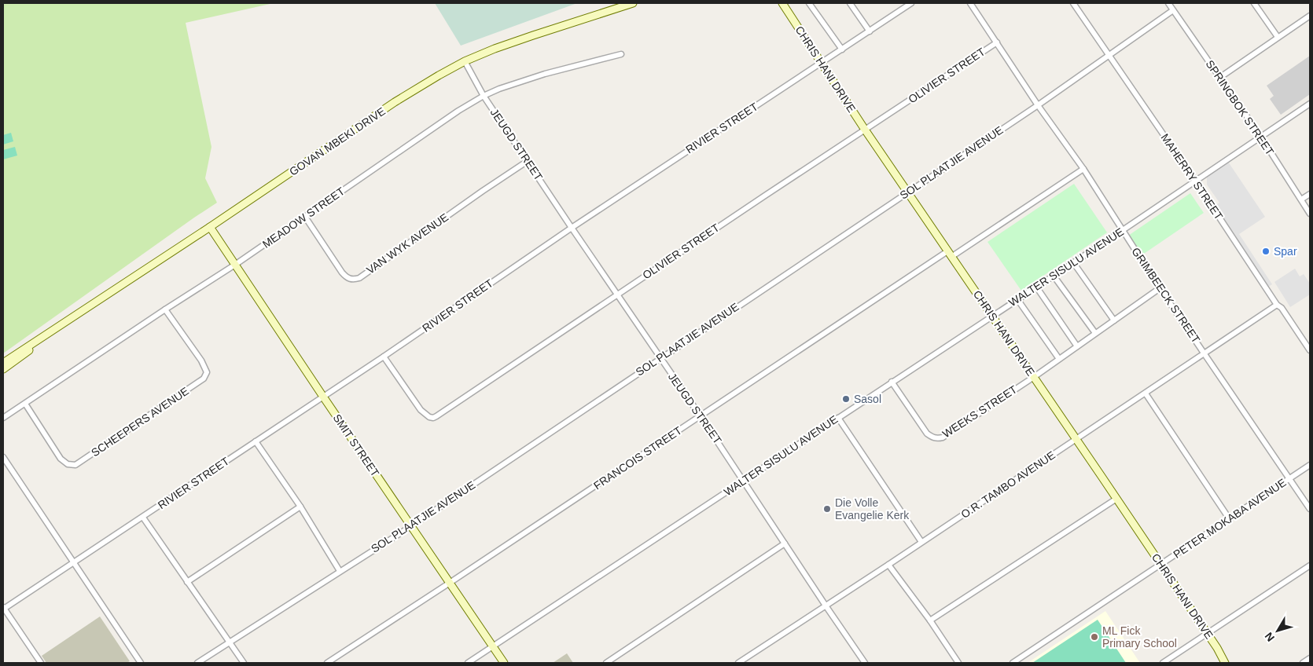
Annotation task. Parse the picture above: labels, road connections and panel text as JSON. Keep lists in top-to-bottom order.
{
  "streets": {
    "street": [
      "CHRIS HANI DRIVE",
      "OLIVIER STREET",
      "SPRINGBOK STREET",
      "RIVIER STREET",
      "GOVAN MBEKI DRIVE",
      "JEUGD STREET",
      "SOL PLAATJIE AVENUE",
      "MAHERRY STREET",
      "MEADOW STREET",
      "VAN WYK AVENUE",
      "WALTER SISULU AVENUE",
      "GRIMBEECK STREET",
      "WEEKS STREET",
      "SCHEEPERS AVENUE",
      "SMIT STREET",
      "FRANCOIS STREET",
      "O.R. TAMBO AVENUE",
      "PETER MOKABA AVENUE"
    ]
  },
  "crossings": [
    ["CHRIS HANI DRIVE", "OLIVIER STREET"],
    ["CHRIS HANI DRIVE", "RIVIER STREET"],
    ["CHRIS HANI DRIVE", "SOL PLAATJIE AVENUE"],
    ["CHRIS HANI DRIVE", "WALTER SISULU AVENUE"],
    ["CHRIS HANI DRIVE", "WEEKS STREET"],
    ["CHRIS HANI DRIVE", "FRANCOIS STREET"],
    ["CHRIS HANI DRIVE", "O.R. TAMBO AVENUE"],
    ["CHRIS HANI DRIVE", "PETER MOKABA AVENUE"],
    ["OLIVIER STREET", "RIVIER STREET"],
    ["OLIVIER STREET", "JEUGD STREET"],
    ["OLIVIER STREET", "GRIMBEECK STREET"],
    ["SPRINGBOK STREET", "SOL PLAATJIE AVENUE"],
    ["SPRINGBOK STREET", "WALTER SISULU AVENUE"],
    ["RIVIER STREET", "JEUGD STREET"],
    ["RIVIER STREET", "SMIT STREET"],
    ["GOVAN MBEKI DRIVE", "JEUGD STREET"],
    ["GOVAN MBEKI DRIVE", "SMIT STREET"],
    ["JEUGD STREET", "SOL PLAATJIE AVENUE"],
    ["JEUGD STREET", "MEADOW STREET"],
    ["JEUGD STREET", "VAN WYK AVENUE"],
    ["JEUGD STREET", "WALTER SISULU AVENUE"],
    ["JEUGD STREET", "FRANCOIS STREET"],
    ["JEUGD STREET", "O.R. TAMBO AVENUE"],
    ["SOL PLAATJIE AVENUE", "MAHERRY STREET"],
    ["SOL PLAATJIE AVENUE", "GRIMBEECK STREET"],
    ["SOL PLAATJIE AVENUE", "SMIT STREET"],
    ["MAHERRY STREET", "WALTER SISULU AVENUE"],
    ["MAHERRY STREET", "O.R. TAMBO AVENUE"],
    ["MEADOW STREET", "VAN WYK AVENUE"],
    ["MEADOW STREET", "SCHEEPERS AVENUE"],
    ["MEADOW STREET", "SMIT STREET"],
    ["WALTER SISULU AVENUE", "GRIMBEECK STREET"],
    ["WALTER SISULU AVENUE", "WEEKS STREET"],
    ["WALTER SISULU AVENUE", "SMIT STREET"],
    ["GRIMBEECK STREET", "WEEKS STREET"],
    ["GRIMBEECK STREET", "FRANCOIS STREET"],
    ["GRIMBEECK STREET", "O.R. TAMBO AVENUE"],
    ["GRIMBEECK STREET", "PETER MOKABA AVENUE"],
    ["SMIT STREET", "FRANCOIS STREET"]
  ],
  "places": [
    "Spar",
    "Sasol",
    "Die Volle Evangelie Kerk",
    "ML Fick Primary School"
  ],
  "north": "bottom left"
}
